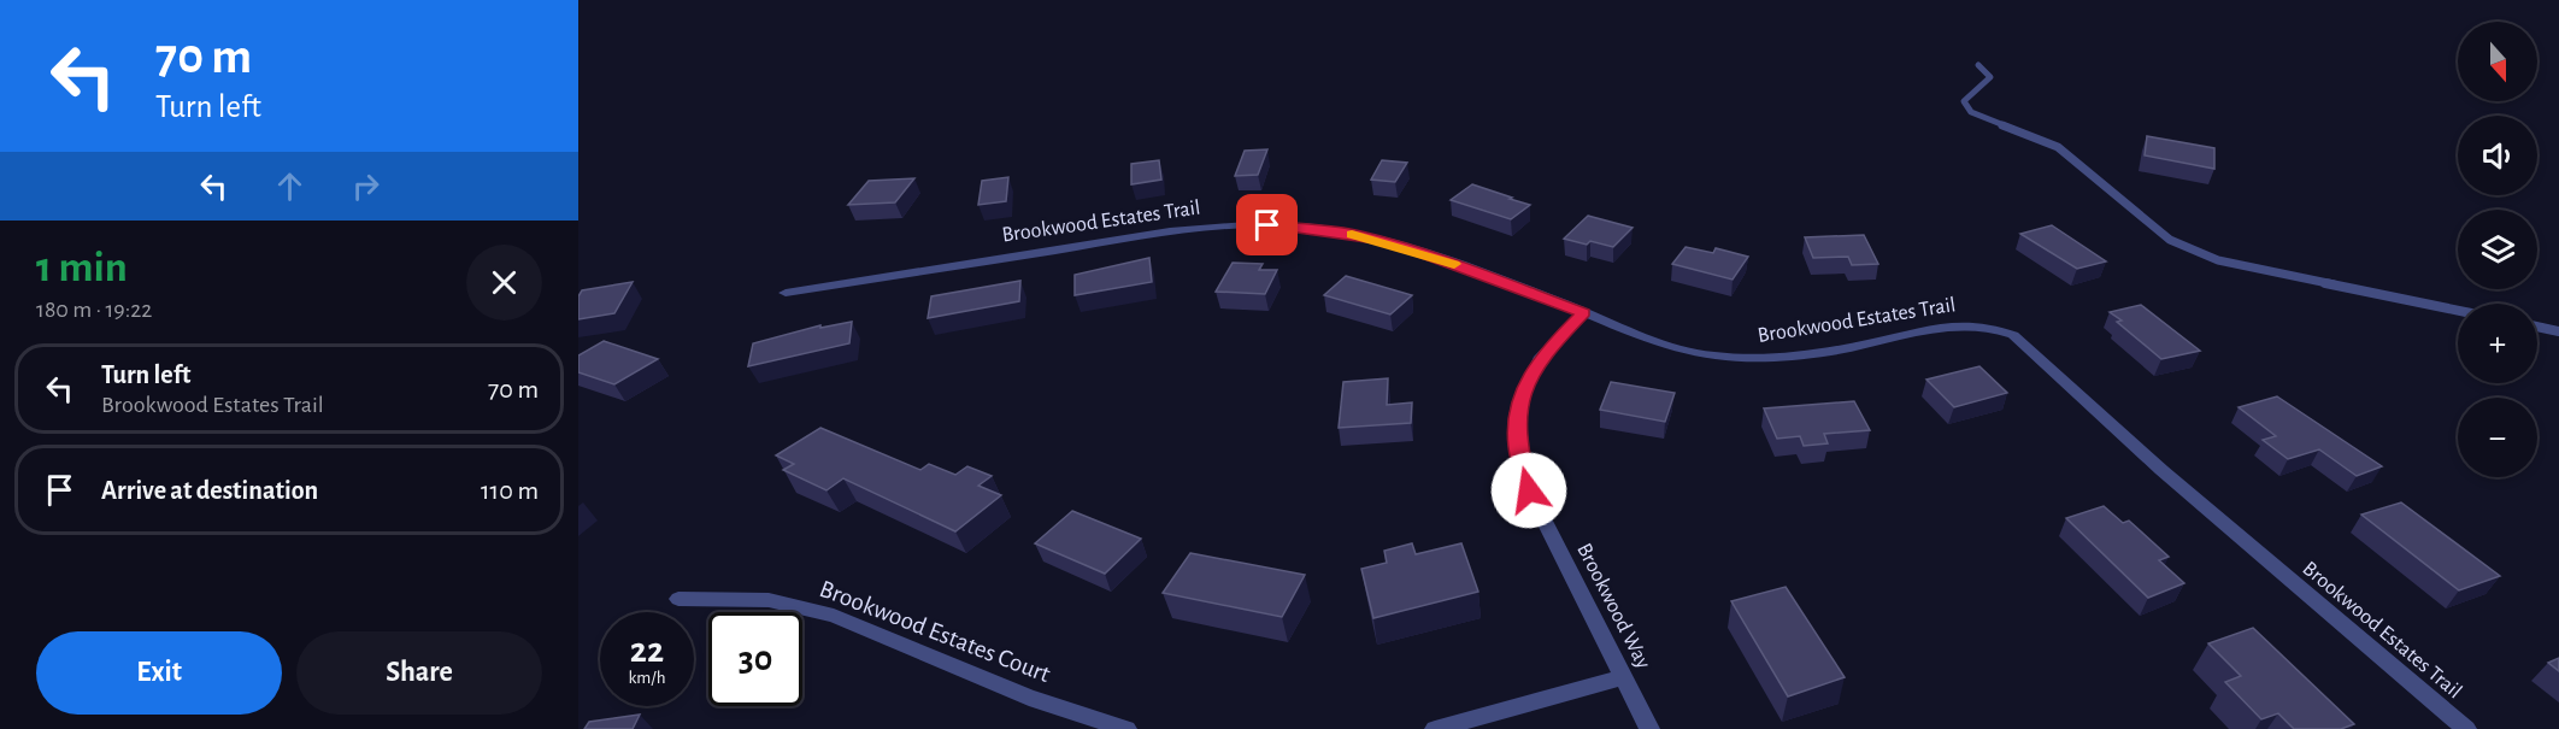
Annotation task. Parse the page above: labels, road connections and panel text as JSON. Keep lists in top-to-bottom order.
{
  "streets": {
    "street": ["Brookwood Estates Trail", "Brookwood Way", "Brookwood Estates Court"]
  },
  "crossings": [
    ["Brookwood Estates Trail", "Brookwood Way"]
  ],
  "north": "bottom",
  "page": {
    "turn": ["70 m", "Turn left"],
    "map_buttons": ["+", "−"],
    "heading": ["1 min", "180 m · 19:22"],
    "list": [
      {
        "name": "Turn left",
        "note": "Brookwood Estates Trail",
        "value": "70 m"
      },
      {
        "name": "Arrive at destination",
        "value": "110 m"
      }
    ],
    "speed": "22 km/h",
    "limit": "30",
    "buttons": ["Exit", "Share"]
  }
}
